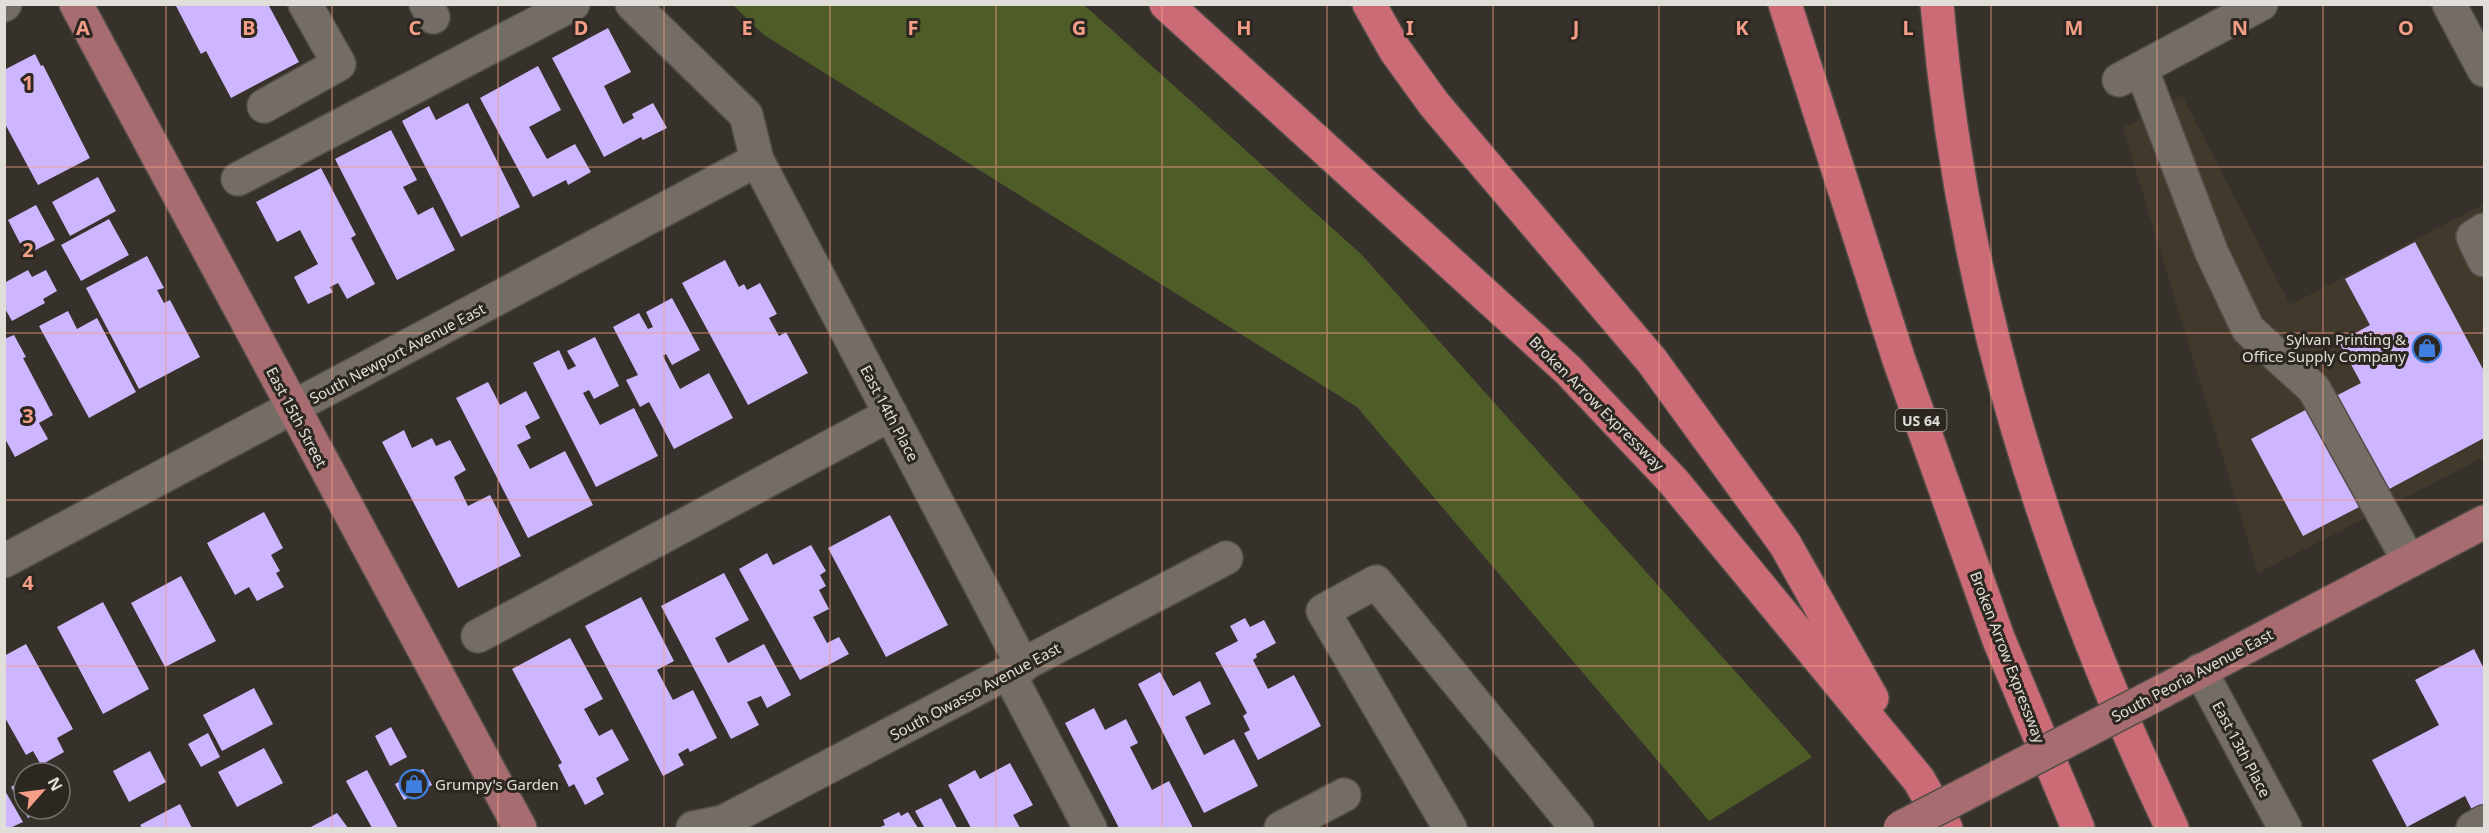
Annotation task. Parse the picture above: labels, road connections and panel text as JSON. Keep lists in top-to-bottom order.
{
  "streets": {
    "highway": ["Broken Arrow Expressway", "US 64"],
    "main road": ["East 15th Street", "South Peoria Avenue East"],
    "street": [
      "South Newport Avenue East",
      "East 14th Place",
      "South Owasso Avenue East",
      "East 13th Place"
    ]
  },
  "crossings": [
    ["South Newport Avenue East", "East 14th Place"],
    ["South Newport Avenue East", "East 15th Street"],
    ["East 14th Place", "South Owasso Avenue East"],
    ["South Peoria Avenue East", "East 13th Place"]
  ],
  "places": {
    "shop": ["Sylvan Printing & Office Supply Company", "Grumpy's Garden"]
  },
  "north": "top right",
  "grid": {
    "columns": [
      "A",
      "B",
      "C",
      "D",
      "E",
      "F",
      "G",
      "H",
      "I",
      "J",
      "K",
      "L",
      "M",
      "N",
      "O"
    ],
    "rows": [
      "1",
      "2",
      "3",
      "4"
    ]
  }
}
